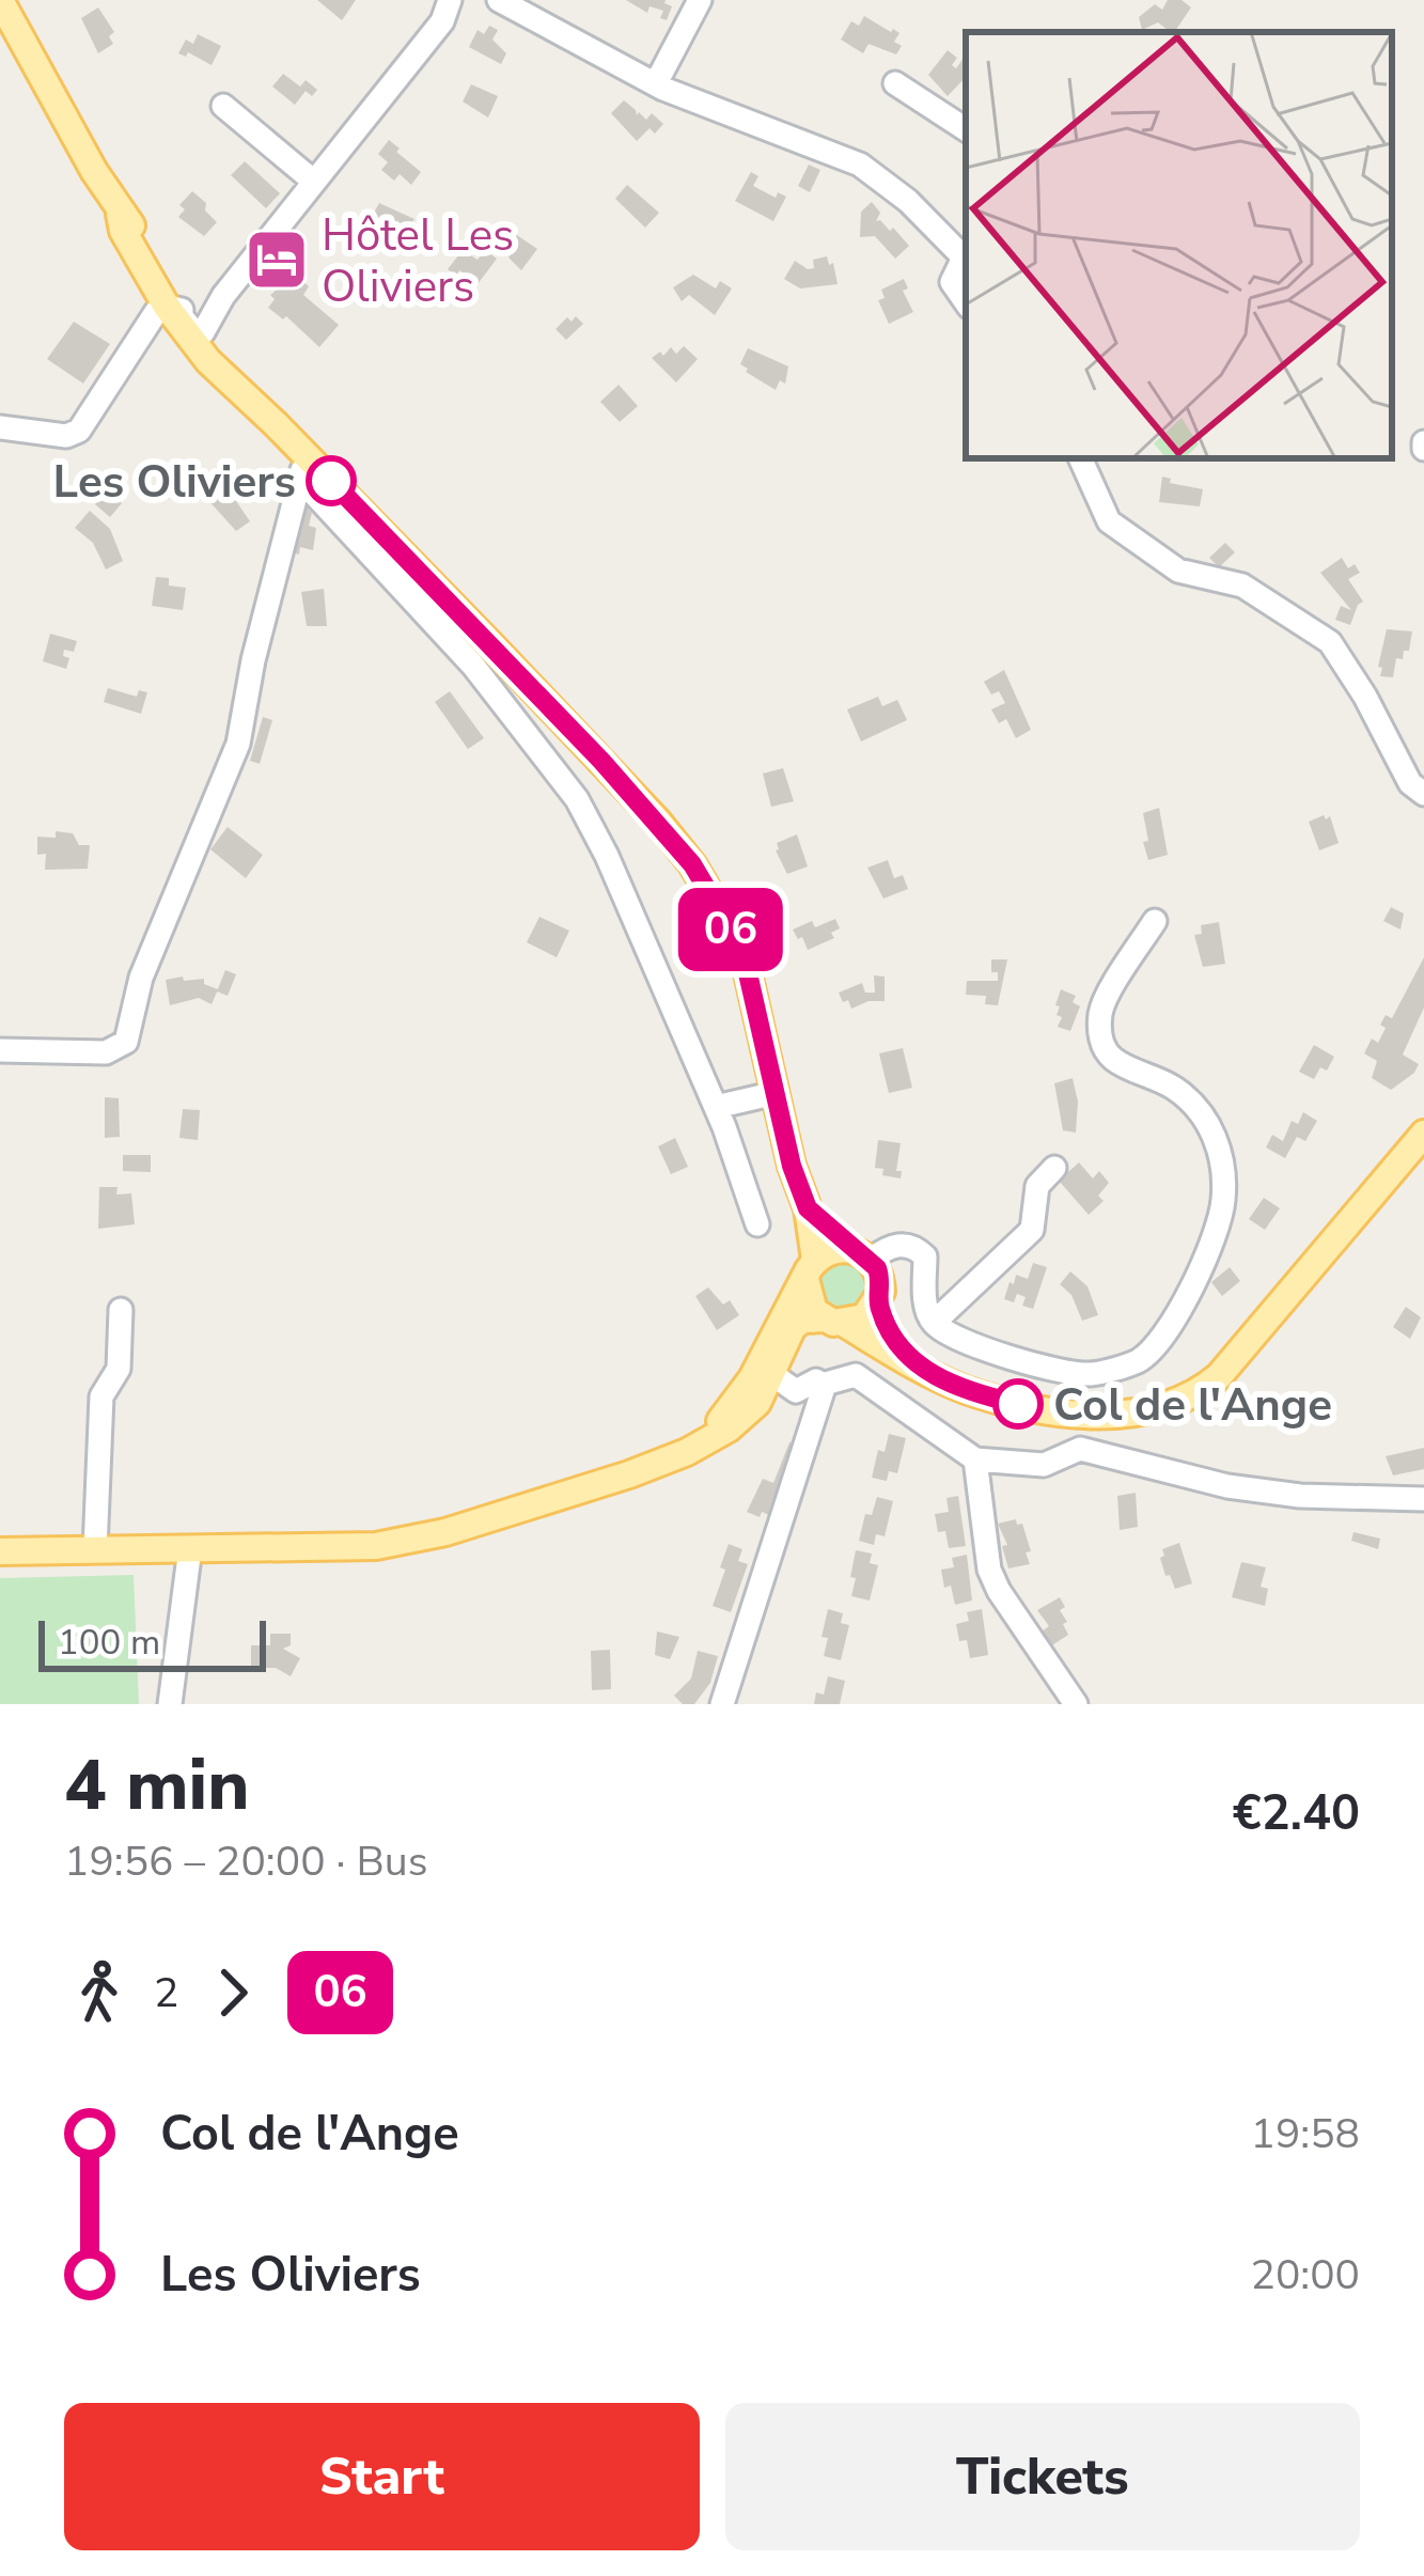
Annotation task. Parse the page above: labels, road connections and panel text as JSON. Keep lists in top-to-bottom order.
{
  "places": {
    "hotel": ["Hôtel Les Oliviers"],
    "other": ["Les Oliviers", "Col de l'Ange"]
  },
  "lines": ["bus line 06"],
  "scale_bar": "100 m",
  "page": {
    "on_map": "06",
    "scale": "100 m",
    "heading": ["4 min", "19:56 – 20:00 · Bus", "€2.40"],
    "legs": ["2", "06"],
    "list": [
      {
        "name": "Col de l'Ange",
        "value": "19:58"
      },
      {
        "name": "Les Oliviers",
        "value": "20:00"
      }
    ],
    "buttons": ["Start", "Tickets"]
  }
}
